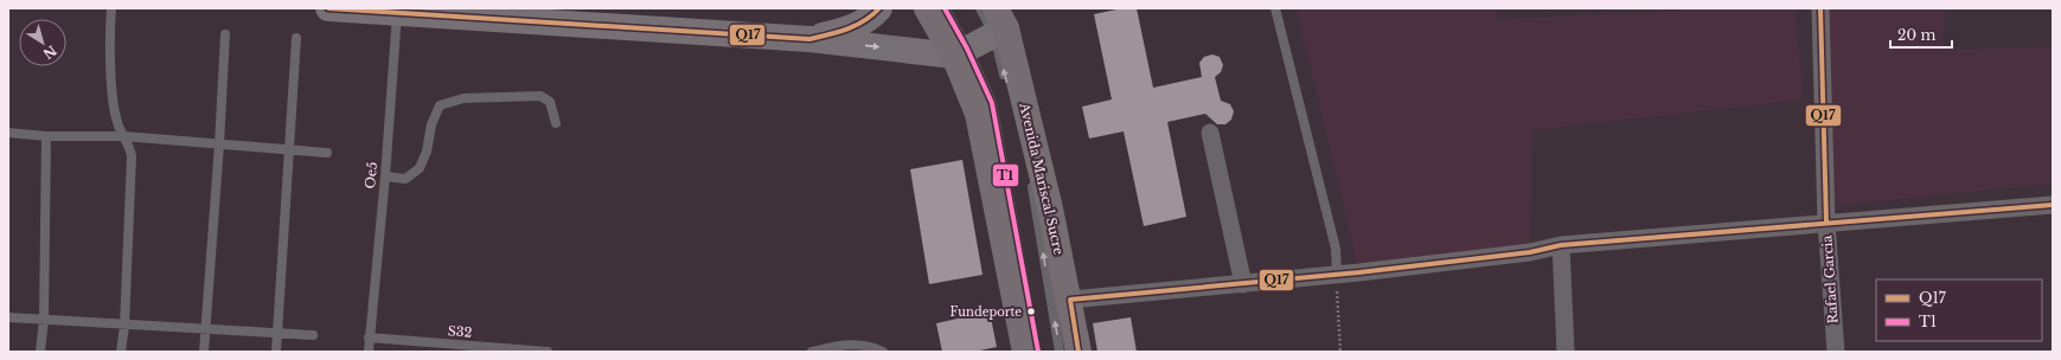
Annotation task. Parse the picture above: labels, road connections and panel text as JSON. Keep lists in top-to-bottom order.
{
  "streets": {
    "main road": ["Avenida Mariscal Sucre"],
    "street": ["Rafael Garcia"],
    "lane": ["Oe5", "S32"]
  },
  "crossings": [
    ["Oe5", "S32"]
  ],
  "places": ["Fundeporte"],
  "lines": ["transit line Q17", "transit line T1"],
  "legend": ["Q17", "T1"],
  "scale_bar": "20 m",
  "north": "bottom right"
}
